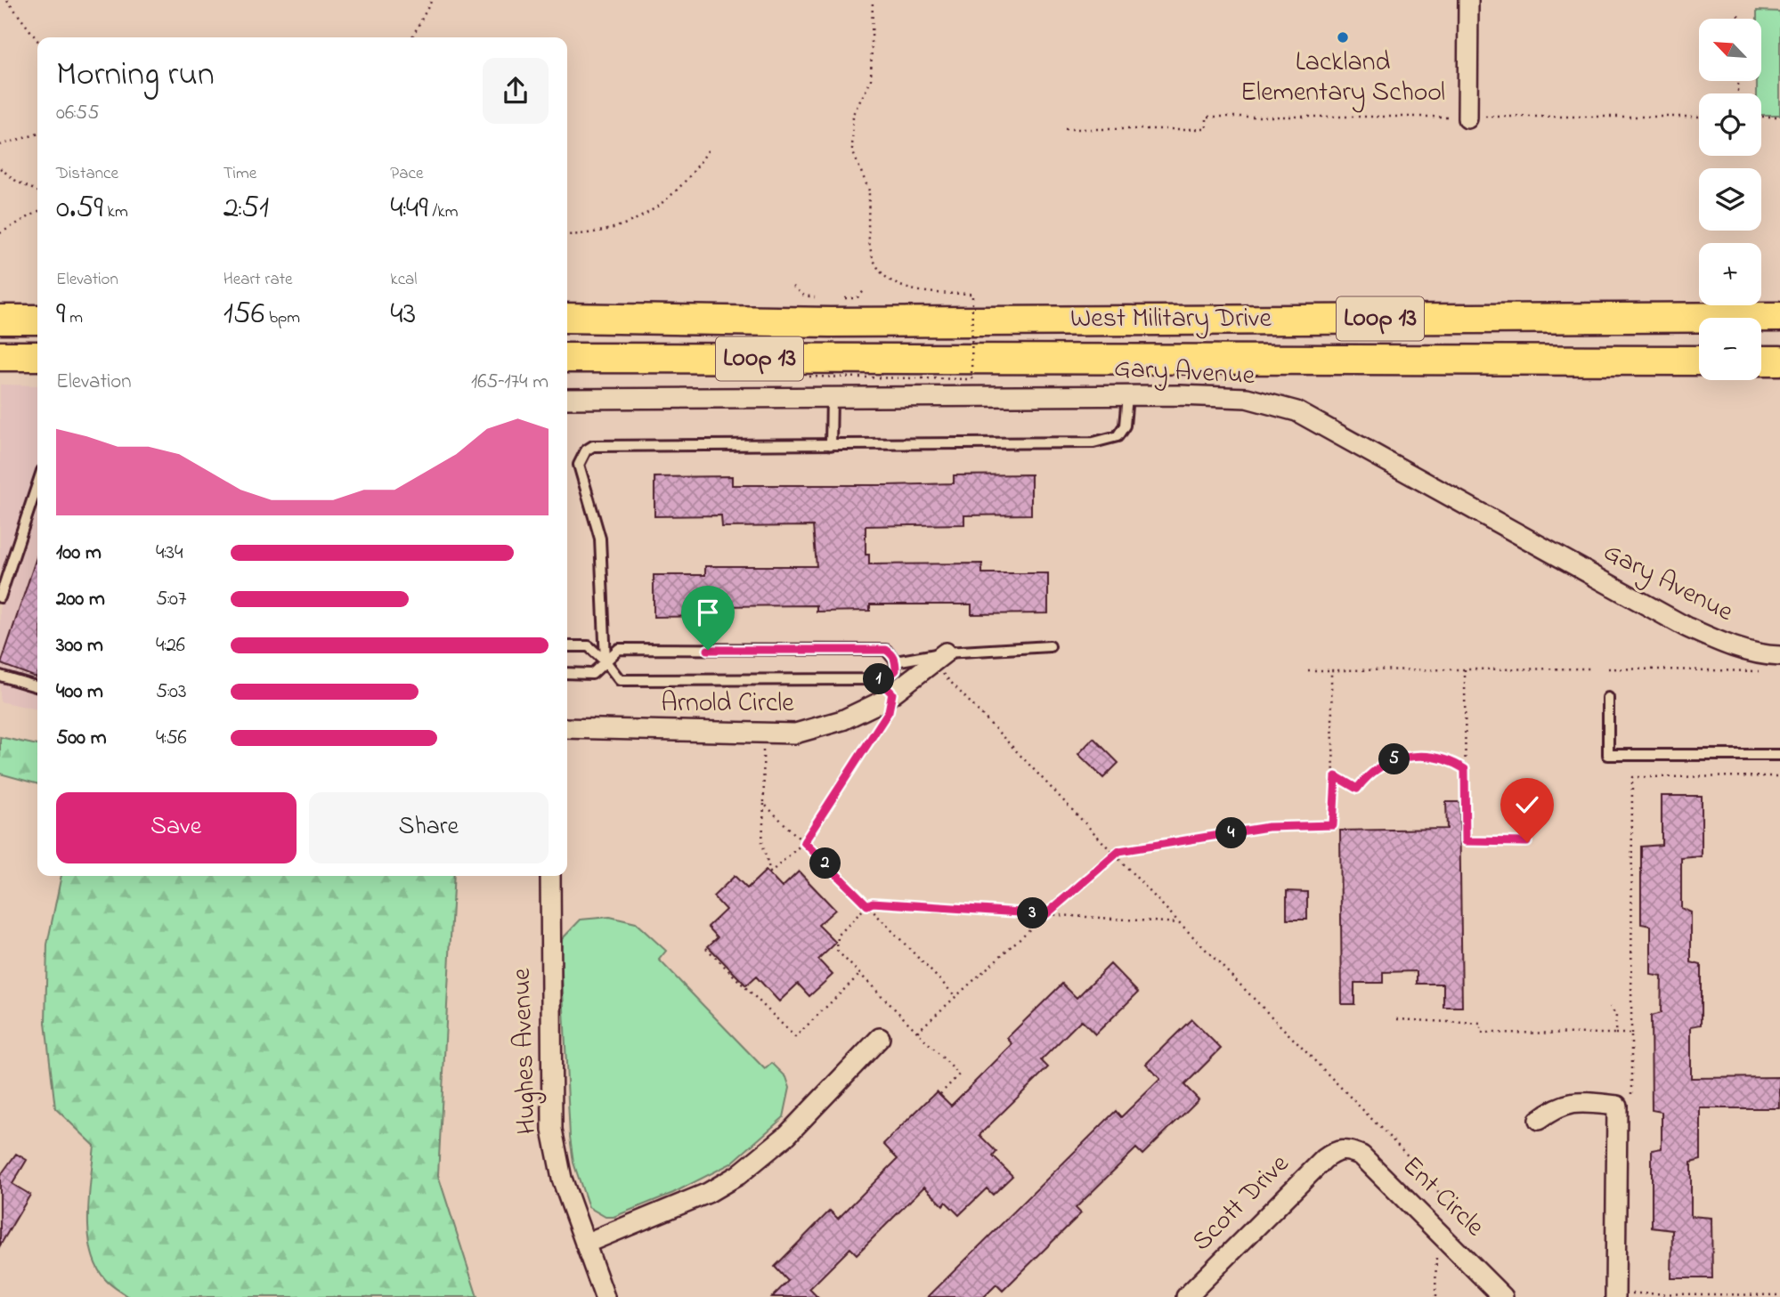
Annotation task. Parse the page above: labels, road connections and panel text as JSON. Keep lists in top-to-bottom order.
{
  "streets": {
    "main road": ["Loop 13", "West Military Drive"],
    "street": [
      "Gary Avenue",
      "Arnold Circle",
      "Hughes Avenue",
      "Ent Circle",
      "Scott Drive"
    ]
  },
  "crossings": [
    ["Ent Circle", "Scott Drive"]
  ],
  "places": ["Lackland Elementary School"],
  "north": "top left",
  "page": {
    "map_buttons": ["+", "−"],
    "heading": ["Morning run", "06:55"],
    "stats": [
      ["Distance", "0.59 km"],
      ["Time", "2:51"],
      ["Pace", "4:49 /km"],
      ["Elevation", "9 m"],
      ["Heart rate", "156 bpm"],
      ["kcal", "43"]
    ],
    "chart": ["Elevation", "165–174 m"],
    "list": [
      {
        "name": "100 m",
        "note": "4:34"
      },
      {
        "name": "200 m",
        "note": "5:07"
      },
      {
        "name": "300 m",
        "note": "4:26"
      },
      {
        "name": "400 m",
        "note": "5:03"
      },
      {
        "name": "500 m",
        "note": "4:56"
      }
    ],
    "pins": [
      "1",
      "5",
      "4",
      "2",
      "3"
    ],
    "buttons": ["Save", "Share"]
  }
}
